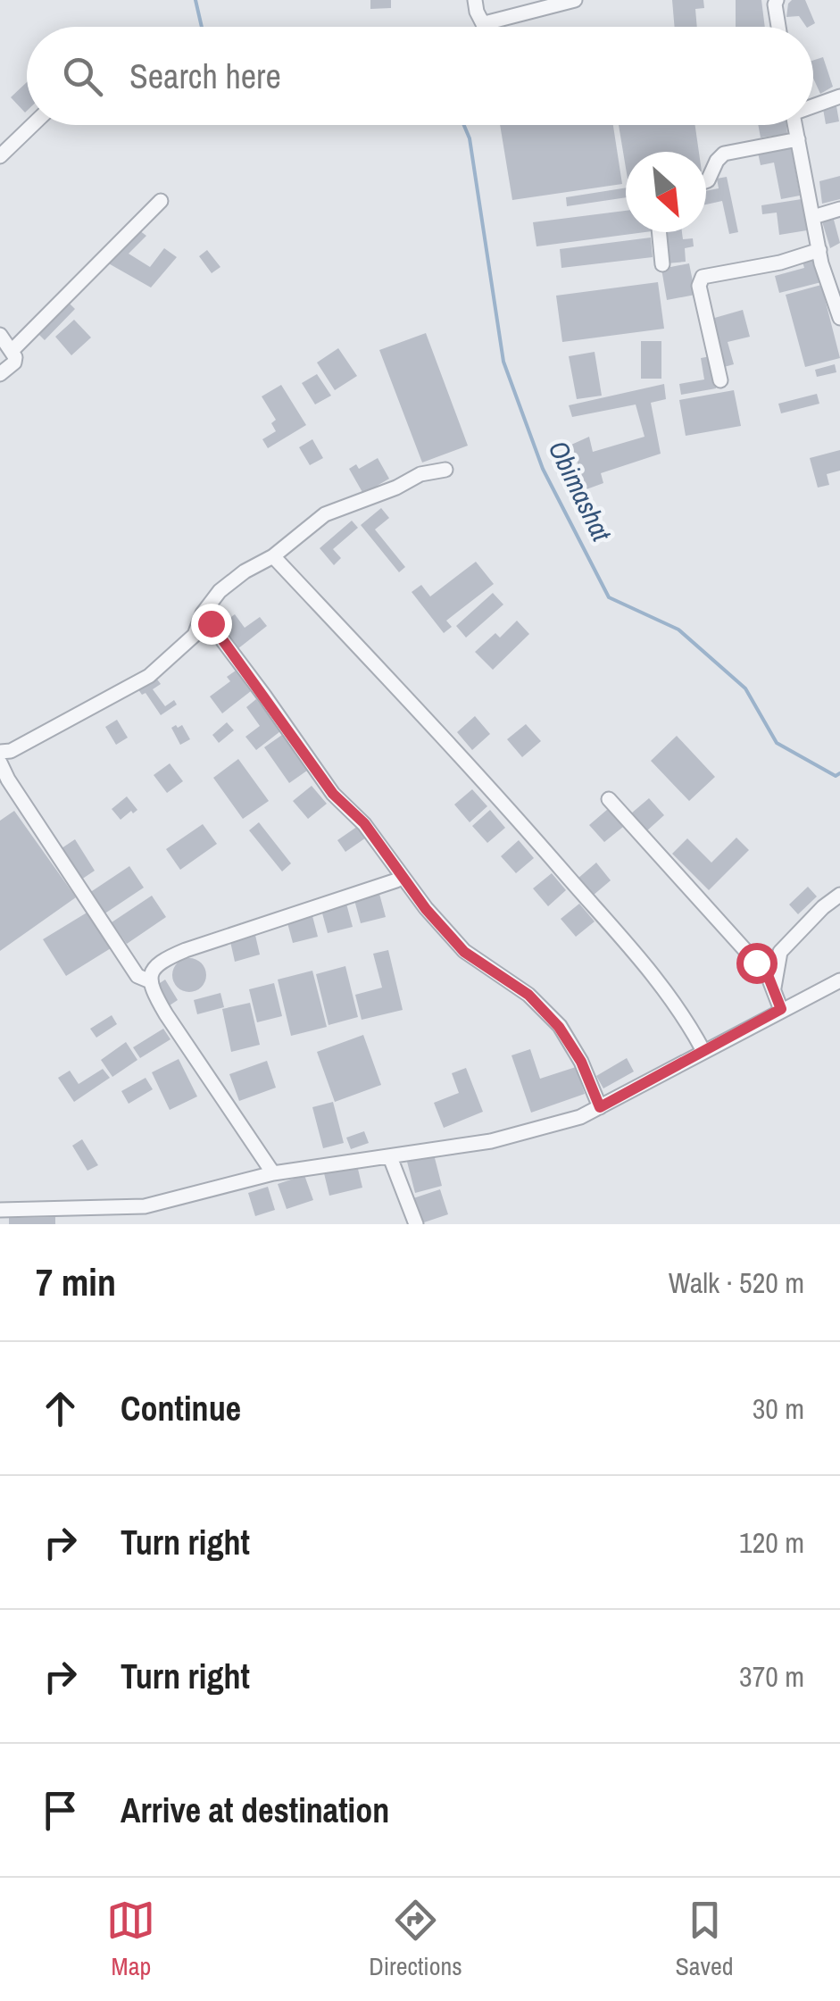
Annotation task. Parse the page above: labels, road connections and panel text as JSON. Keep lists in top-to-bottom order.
{
  "water": ["Obimashat"],
  "north": "bottom right",
  "page": {
    "search": "Search here",
    "heading": ["7 min", "Walk · 520 m"],
    "list": [
      ["Continue", "30 m"],
      ["Turn right", "120 m"],
      ["Turn right", "370 m"],
      "Arrive at destination"
    ],
    "nav": ["Map", "Directions", "Saved"]
  }
}
